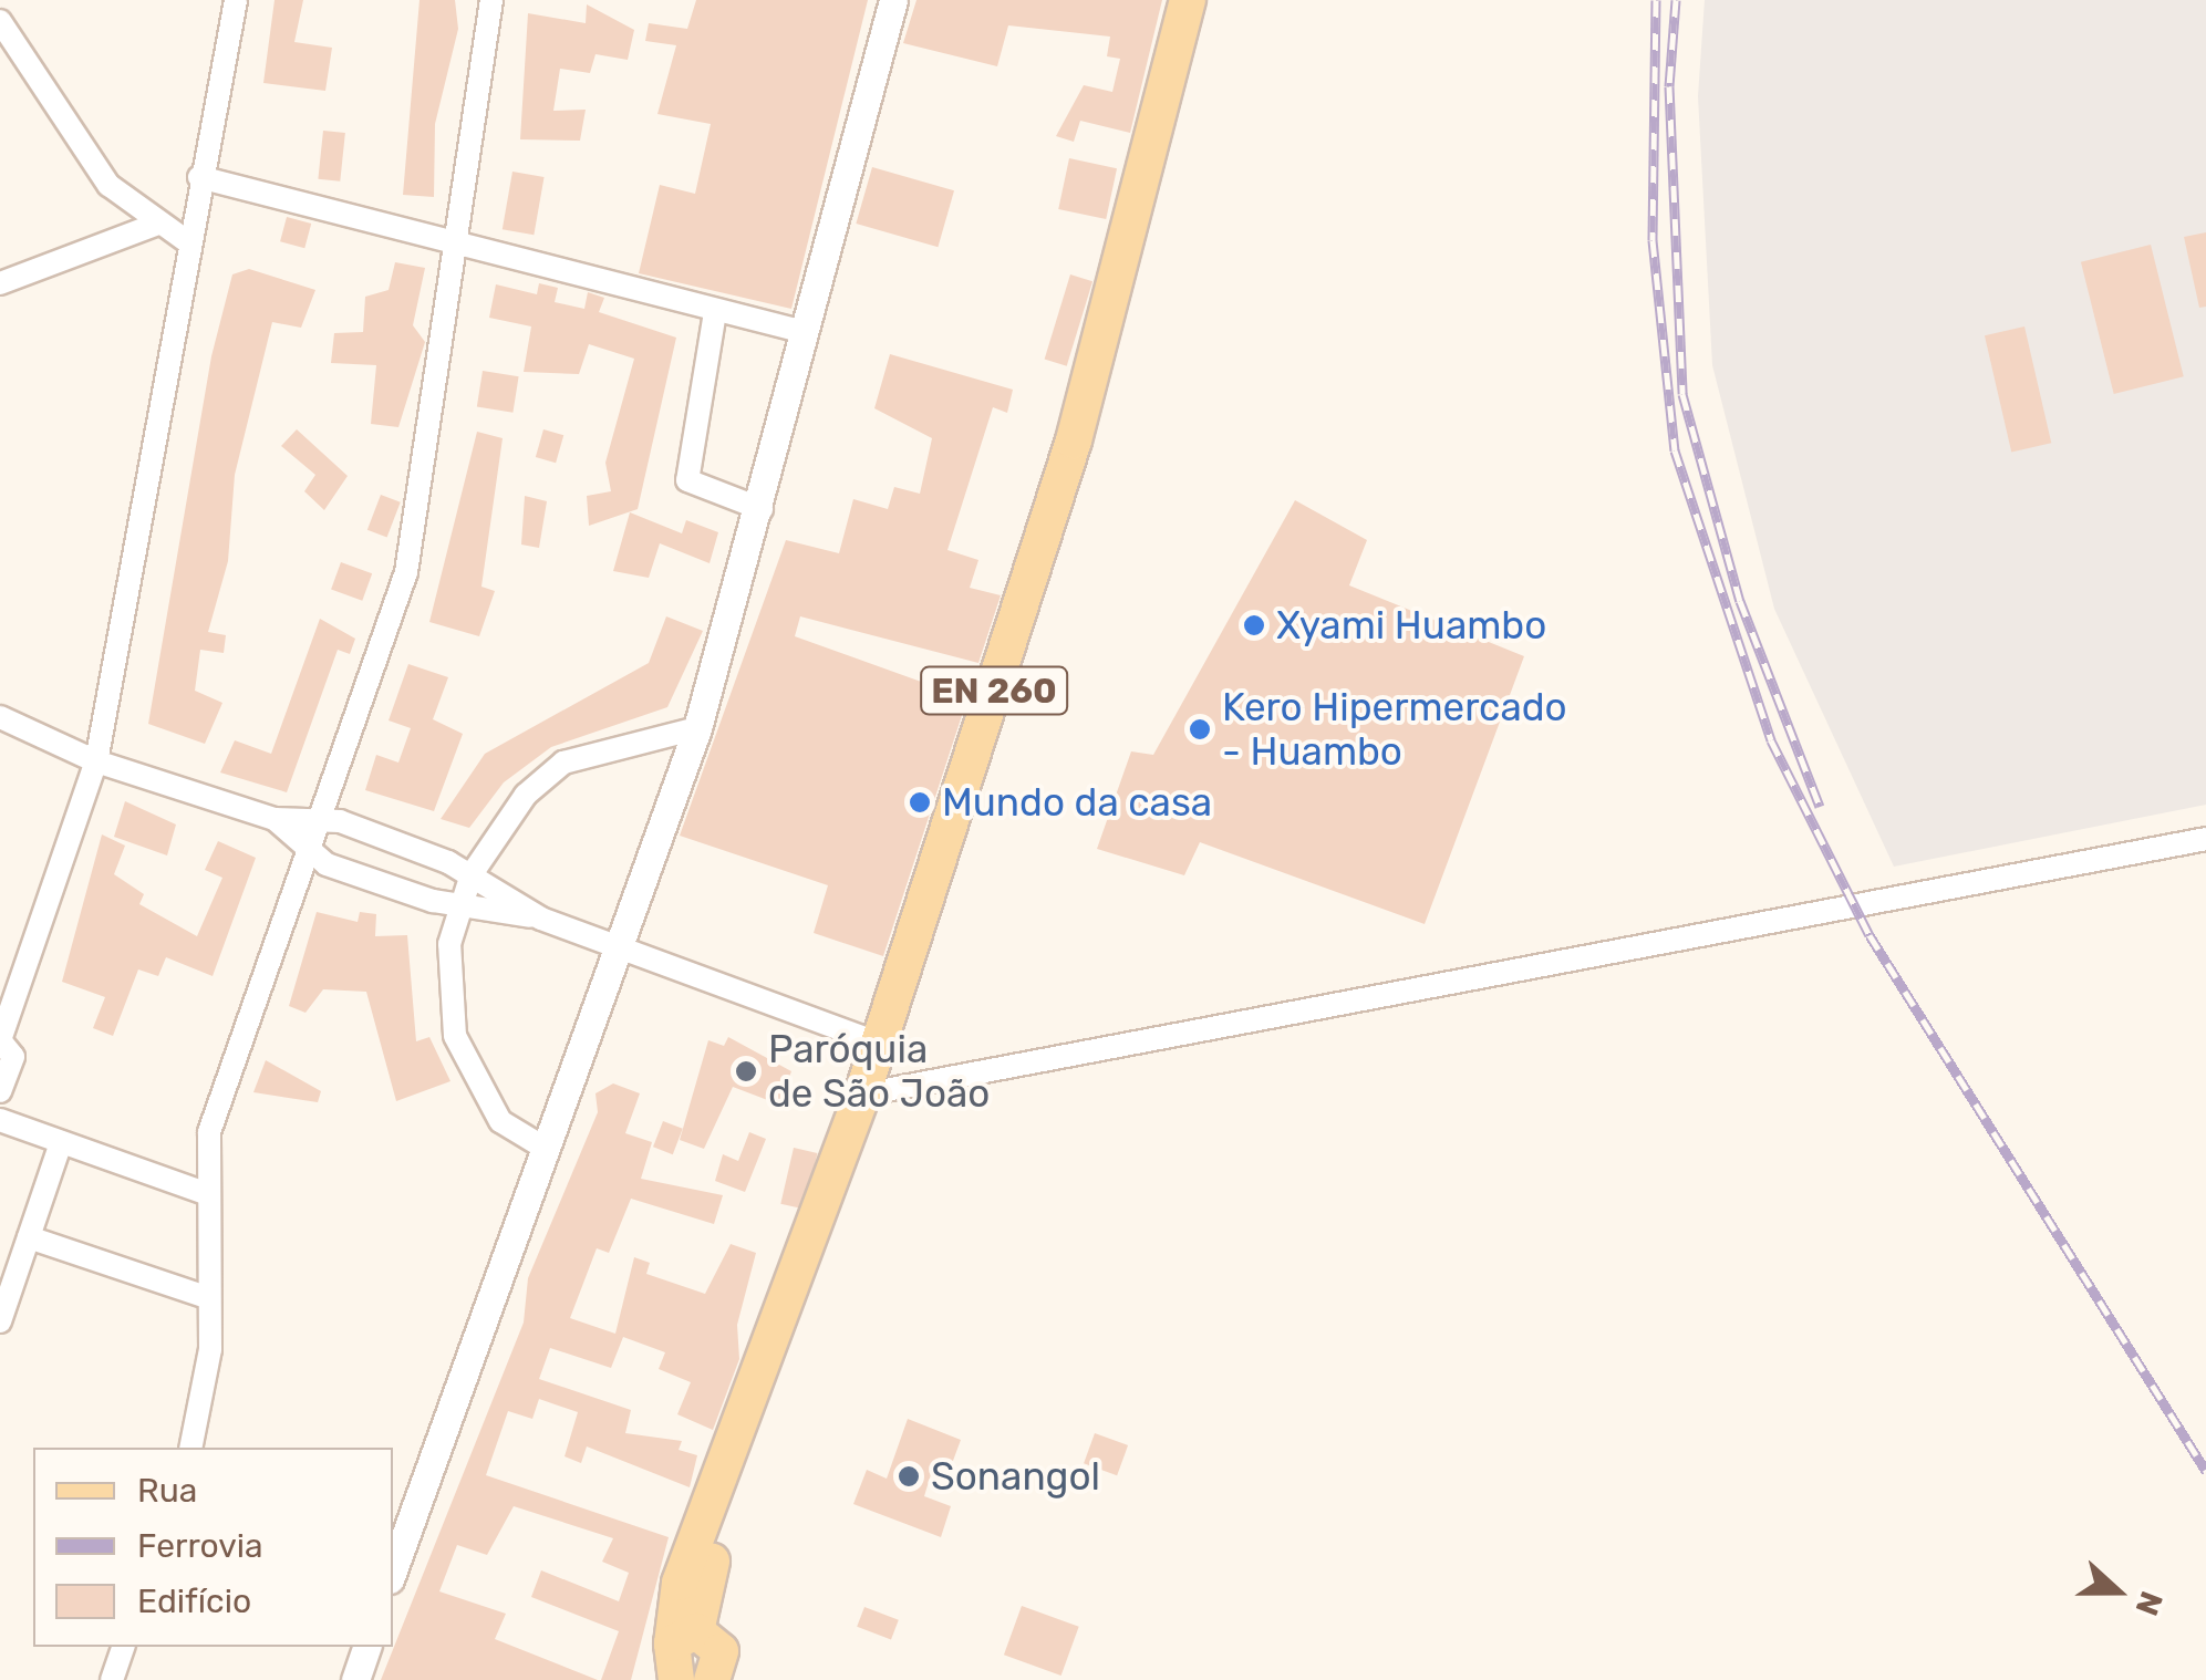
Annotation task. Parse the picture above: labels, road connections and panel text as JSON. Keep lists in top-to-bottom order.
{
  "streets": {
    "main road": ["EN 260"]
  },
  "places": [
    "Xyami Huambo",
    "Kero Hipermercado - Huambo",
    "Mundo da casa",
    "Paróquia de São João",
    "Sonangol"
  ],
  "legend": ["Rua", "Ferrovia", "Edifício"],
  "north": "right"
}
